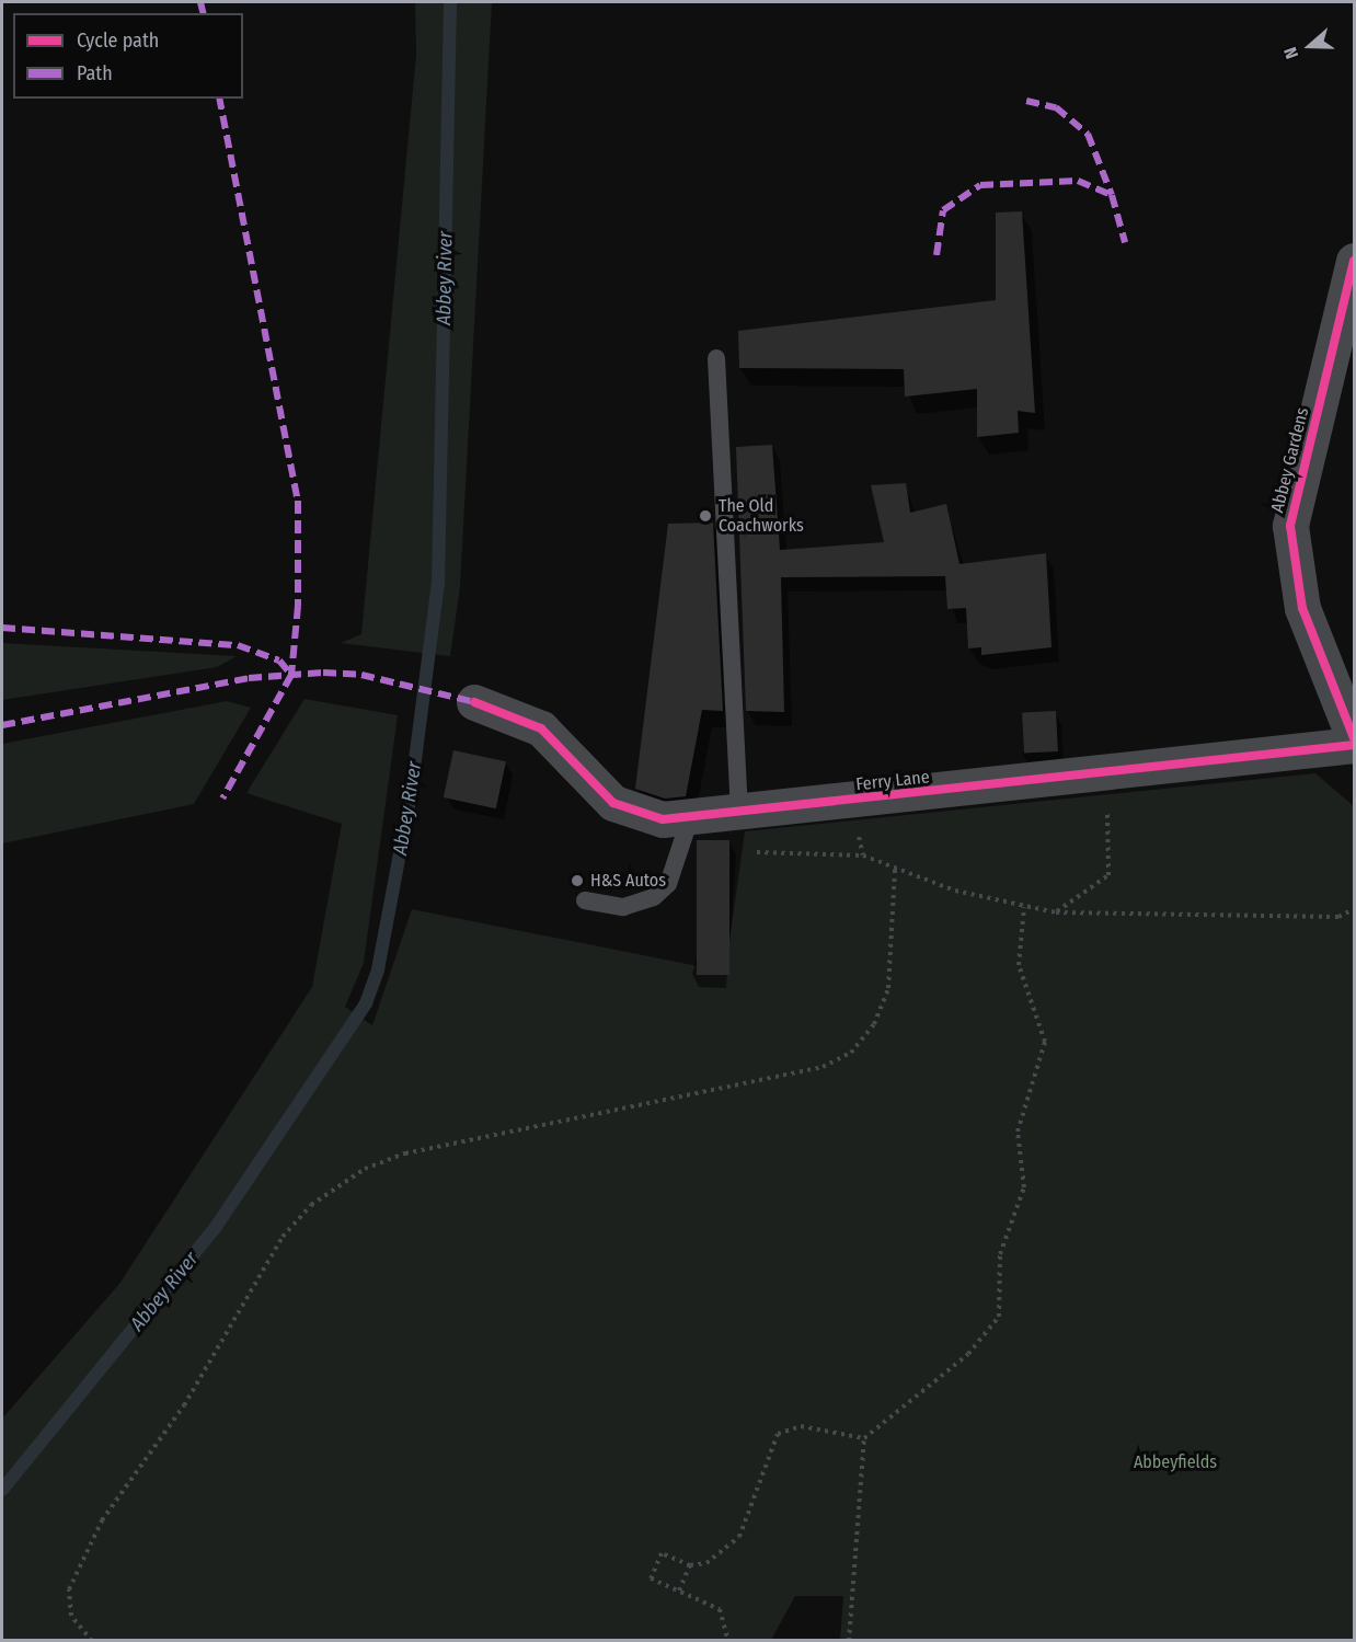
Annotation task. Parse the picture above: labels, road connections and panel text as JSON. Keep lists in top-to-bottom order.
{
  "streets": {
    "street": ["Abbey Gardens", "Ferry Lane"]
  },
  "water": ["Abbey River"],
  "parks": ["Abbeyfields"],
  "places": ["The Old Coachworks", "H&S Autos"],
  "legend": ["Cycle path", "Path"],
  "north": "left"
}
